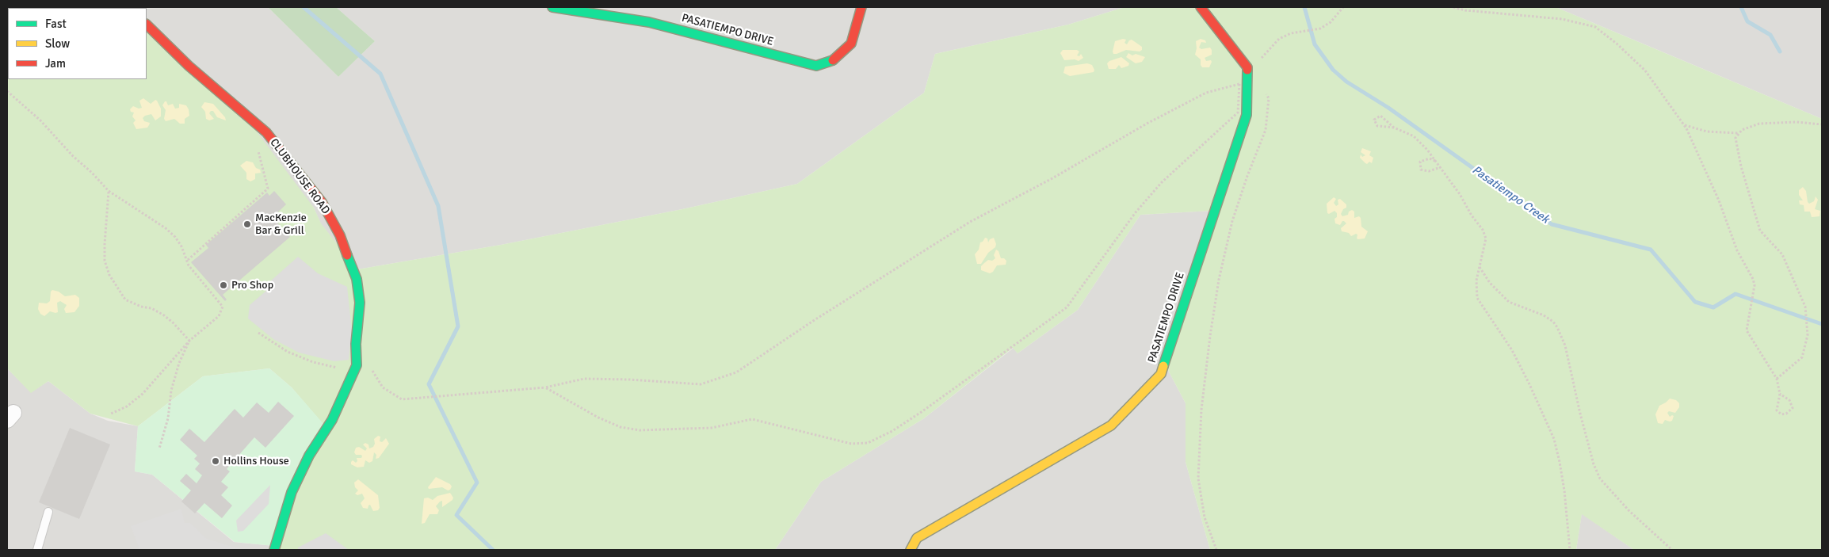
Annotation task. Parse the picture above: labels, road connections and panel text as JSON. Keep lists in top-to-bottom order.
{
  "streets": {
    "street": ["PASATIEMPO DRIVE", "CLUBHOUSE ROAD"]
  },
  "water": ["Pasatiempo Creek"],
  "places": ["MacKenzie Bar & Grill", "Pro Shop", "Hollins House"],
  "legend": ["Fast", "Slow", "Jam"]
}
